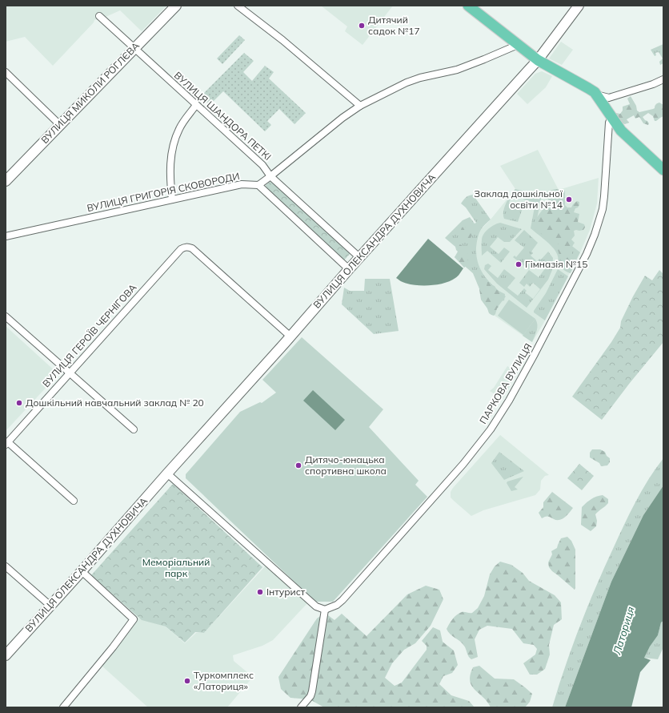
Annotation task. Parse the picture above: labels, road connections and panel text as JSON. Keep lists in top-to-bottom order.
{
  "streets": {
    "main road": ["ВУЛИЦЯ МИКОЛИ РОГЛЄВА", "ВУЛИЦЯ ОЛЕКСАНДРА ДУХНОВИЧА"],
    "street": [
      "ВУЛИЦЯ ШАНДОРА ПЕТКІ",
      "ВУЛИЦЯ ГРИГОРІЯ СКОВОРОДИ",
      "ВУЛИЦЯ ГЕРОЇВ ЧЕРНІГОВА",
      "ПАРКОВА ВУЛИЦЯ"
    ]
  },
  "crossings": [
    ["ВУЛИЦЯ МИКОЛИ РОГЛЄВА", "ВУЛИЦЯ ШАНДОРА ПЕТКІ"],
    ["ВУЛИЦЯ ШАНДОРА ПЕТКІ", "ВУЛИЦЯ ОЛЕКСАНДРА ДУХНОВИЧА"],
    ["ВУЛИЦЯ ОЛЕКСАНДРА ДУХНОВИЧА", "ВУЛИЦЯ ГЕРОЇВ ЧЕРНІГОВА"]
  ],
  "water": ["Латориця"],
  "parks": ["Меморіальний парк"],
  "places": [
    "Дитячий садок №17",
    "Заклад дошкільної освіти №14",
    "Гімназія №15",
    "Дошкільний навчальний заклад № 20",
    "Дитячо-юнацька спортивна школа",
    "Інтурист",
    "Туркомплекс «Латориця»"
  ]
}
